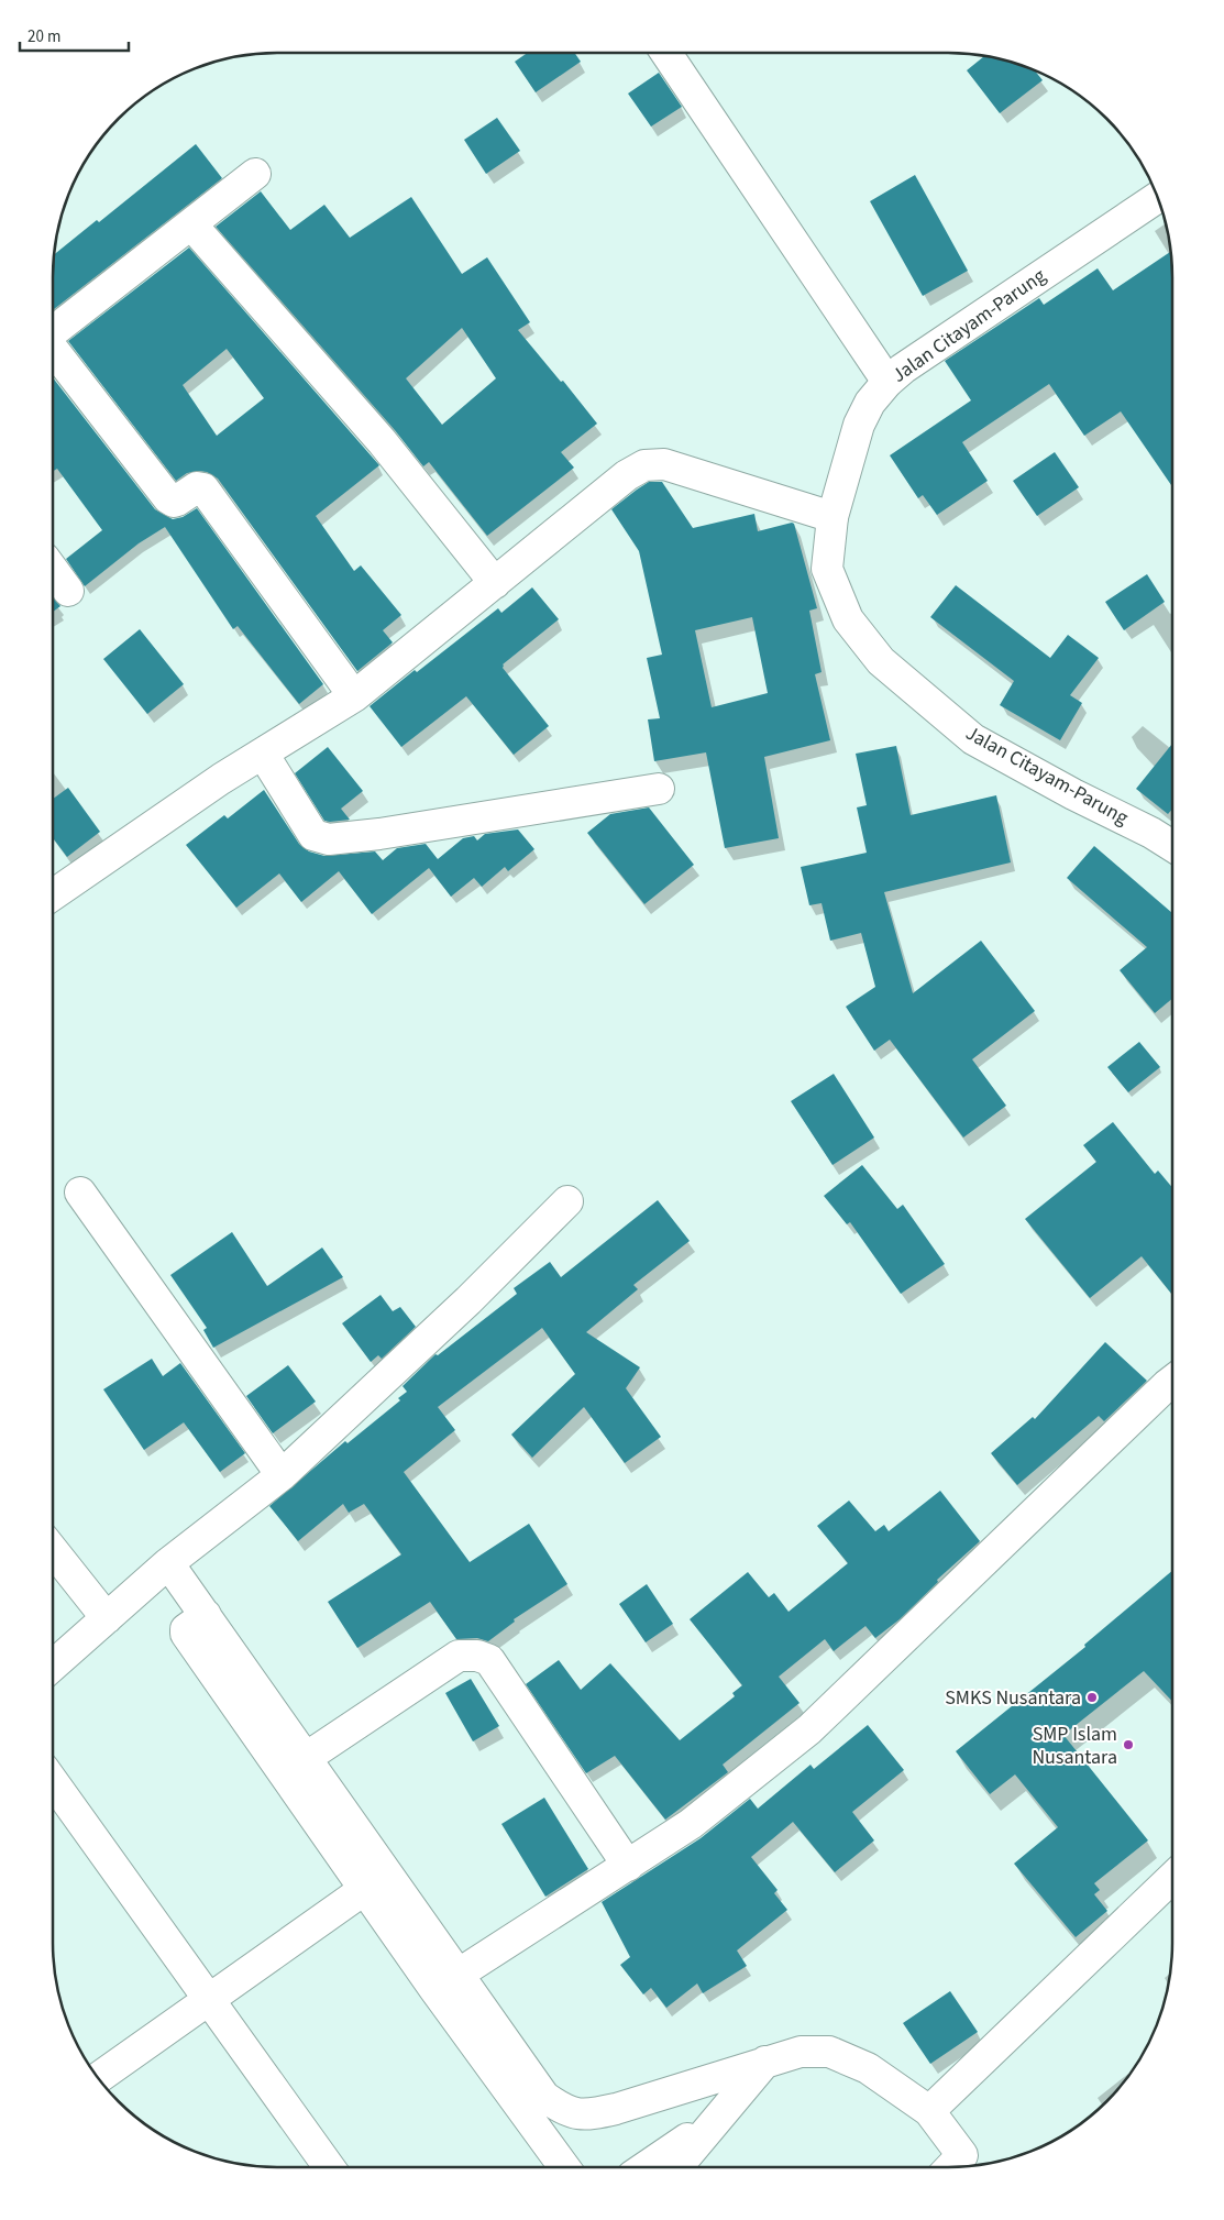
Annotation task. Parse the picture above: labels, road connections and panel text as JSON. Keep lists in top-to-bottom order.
{
  "streets": {
    "street": ["Jalan Citayam-Parung"]
  },
  "places": ["SMKS Nusantara", "SMP Islam Nusantara"],
  "scale_bar": "20 m"
}
